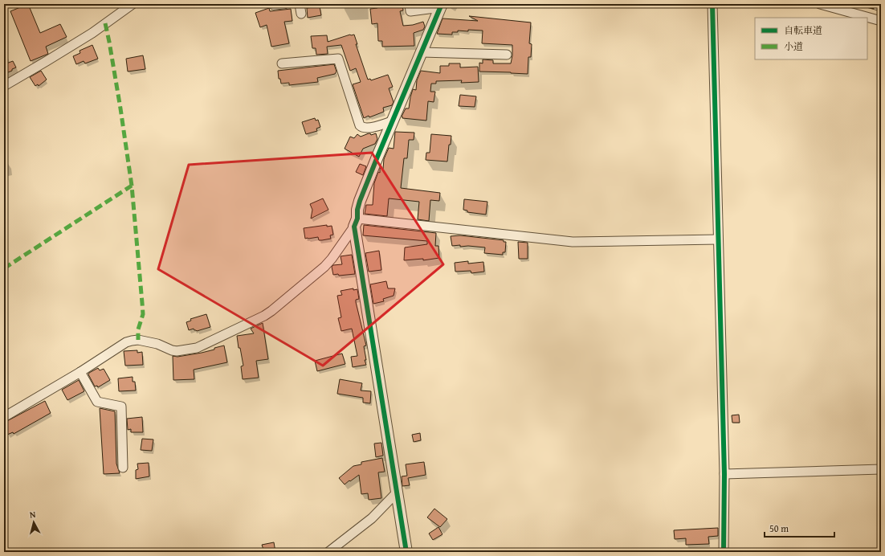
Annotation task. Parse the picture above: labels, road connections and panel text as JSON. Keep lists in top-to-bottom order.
{
  "legend": ["自転車道", "小道"],
  "scale_bar": "50 m",
  "north": "top"
}
